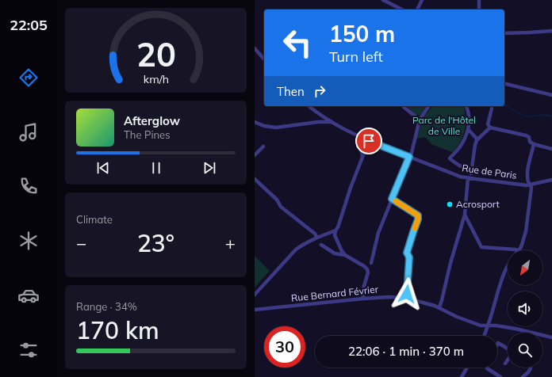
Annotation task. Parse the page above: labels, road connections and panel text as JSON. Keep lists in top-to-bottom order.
{
  "streets": {
    "street": ["Rue de Paris", "Rue Bernard Février"]
  },
  "parks": ["Parc de l'Hôtel de Ville"],
  "places": ["Acrosport"],
  "north": "bottom left",
  "page": {
    "tabs": "22:05",
    "turn": ["150 m", "Turn left"],
    "then": "Then",
    "song": ["Afterglow", "The Pines"],
    "tile": [
      "Climate",
      ["Range · 34%", "170 km"]
    ],
    "heat": ["−", "23°", "+"],
    "limit": "30",
    "trip": "22:06 · 1 min · 370 m",
    "gauge": ["20", "km/h"]
  }
}
